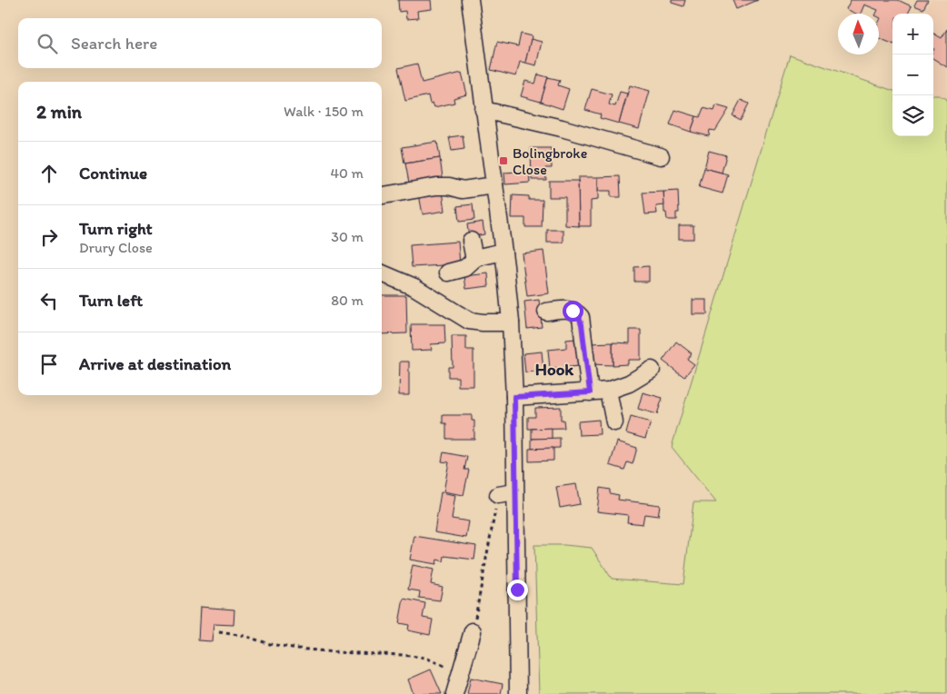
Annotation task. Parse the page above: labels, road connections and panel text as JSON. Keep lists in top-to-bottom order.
{
  "districts": ["Hook"],
  "places": {
    "transit": ["Bolingbroke Close"]
  },
  "north": "top",
  "page": {
    "map_buttons": ["+", "−"],
    "search": "Search here",
    "heading": ["2 min", "Walk · 150 m"],
    "list": [
      ["Continue", "40 m"],
      ["Turn right", "Drury Close", "30 m"],
      ["Turn left", "80 m"],
      "Arrive at destination"
    ]
  }
}
